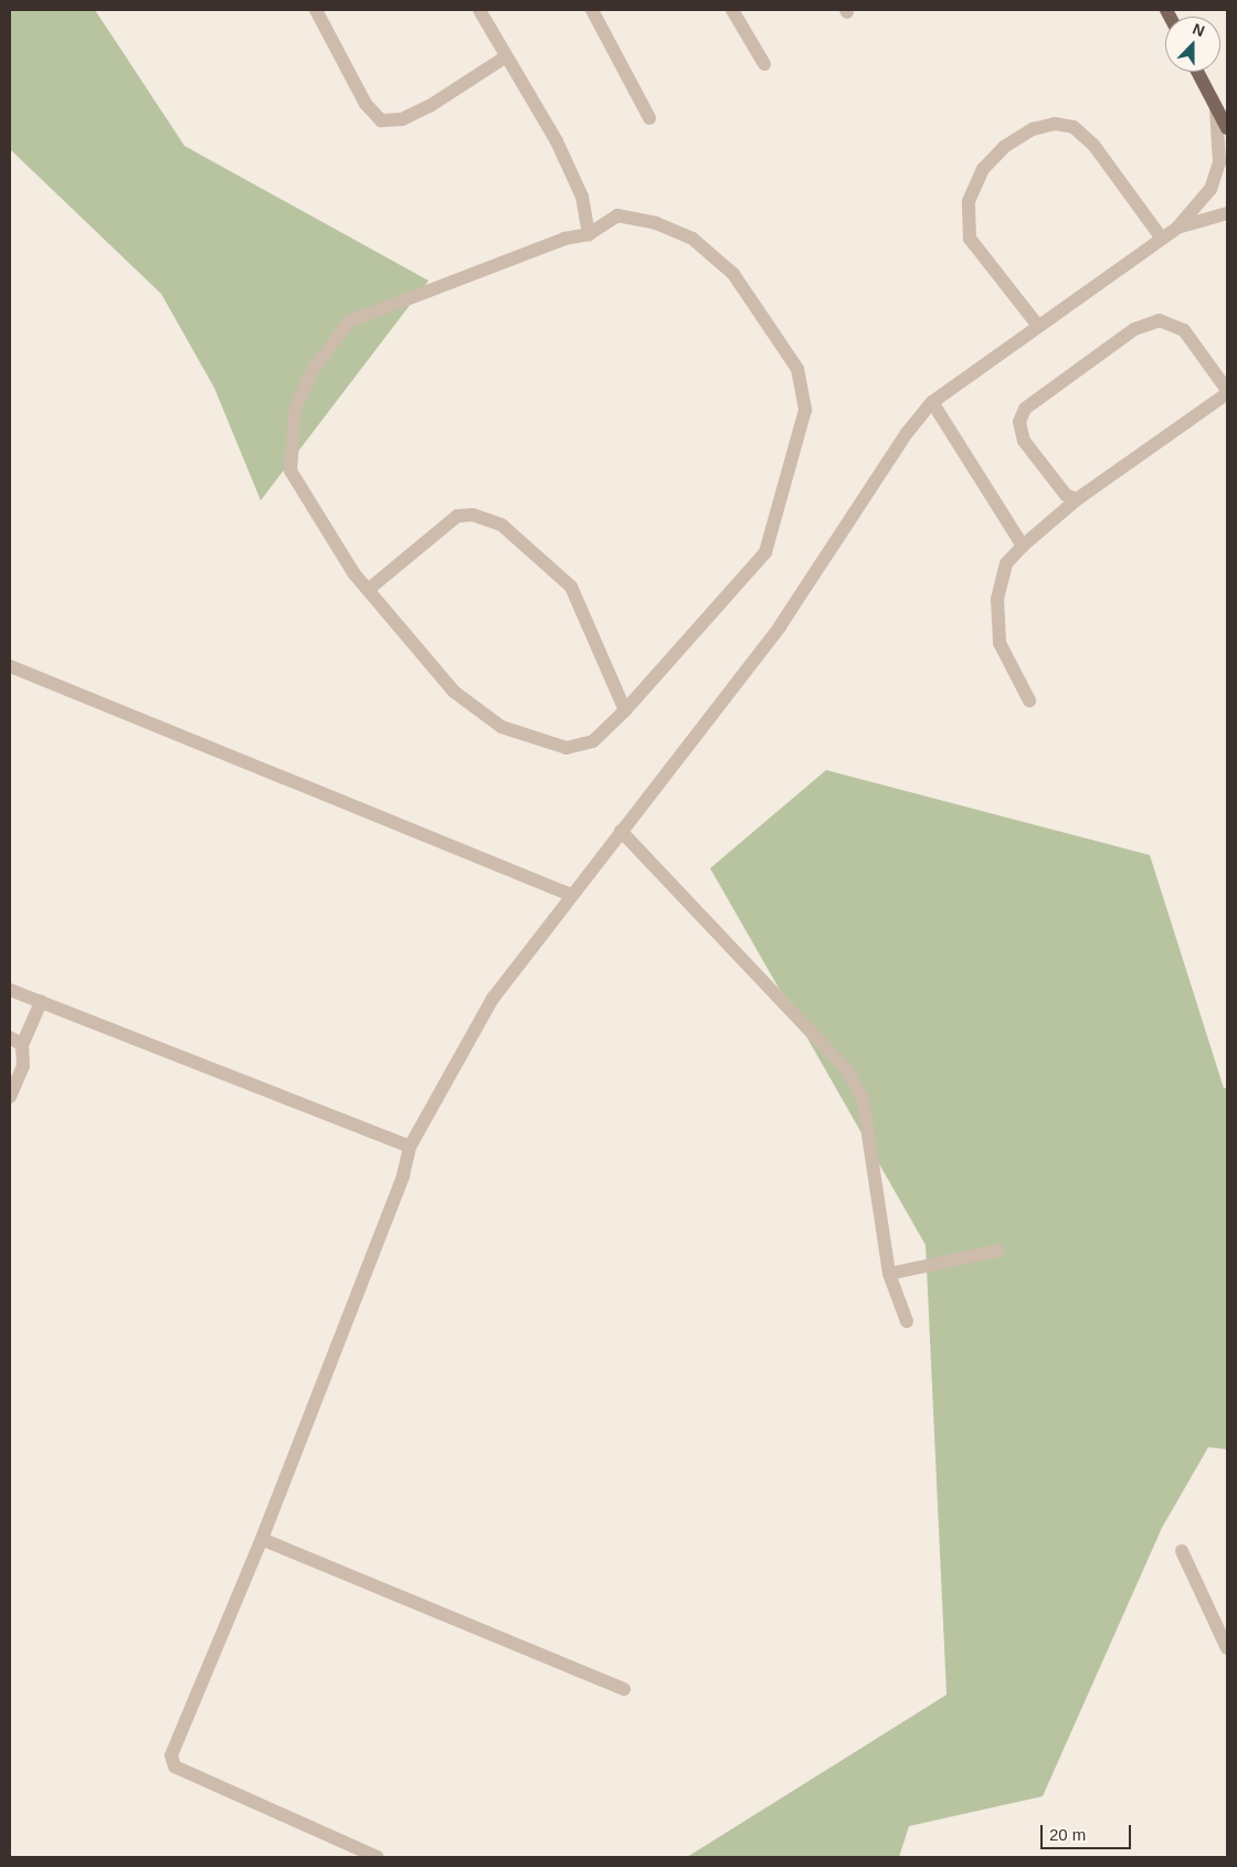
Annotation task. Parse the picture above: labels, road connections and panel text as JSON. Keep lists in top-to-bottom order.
{
  "scale_bar": "20 m",
  "north": "top"
}
